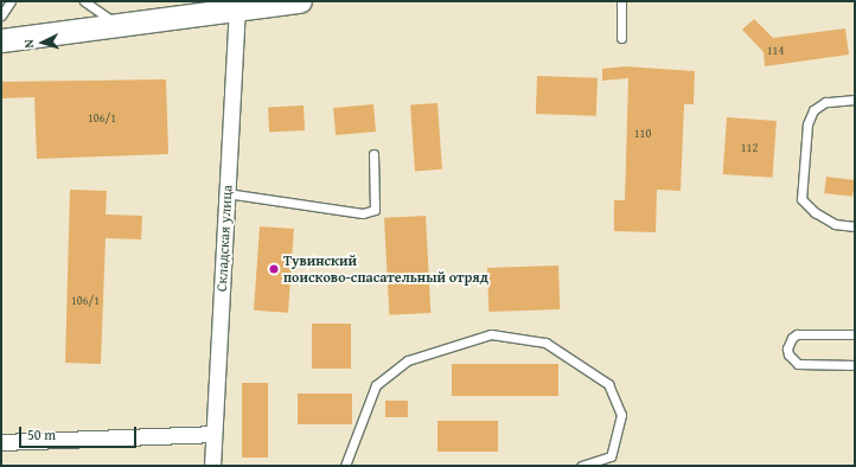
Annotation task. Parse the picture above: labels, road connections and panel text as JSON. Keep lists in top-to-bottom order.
{
  "streets": {
    "street": ["Складская улица"]
  },
  "places": ["Тувинский поисково-спасательный отряд"],
  "house_numbers": [
    "114",
    "106/1",
    "110",
    "112",
    "106/1"
  ],
  "scale_bar": "50 m",
  "north": "left"
}
